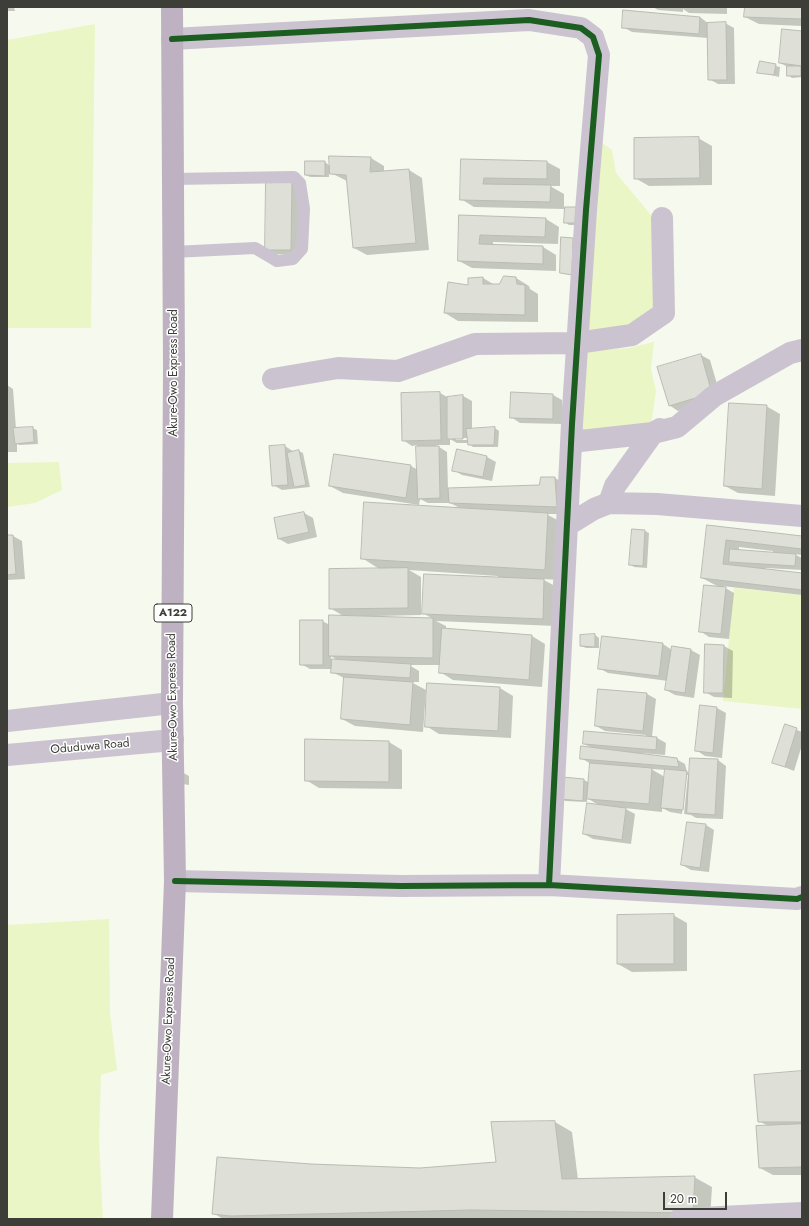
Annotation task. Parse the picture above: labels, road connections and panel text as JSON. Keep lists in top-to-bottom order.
{
  "streets": {
    "highway": ["Akure-Owo Express Road", "A122"],
    "street": ["Oduduwa Road"]
  },
  "crossings": [
    ["Akure-Owo Express Road", "Oduduwa Road"]
  ],
  "scale_bar": "20 m"
}
